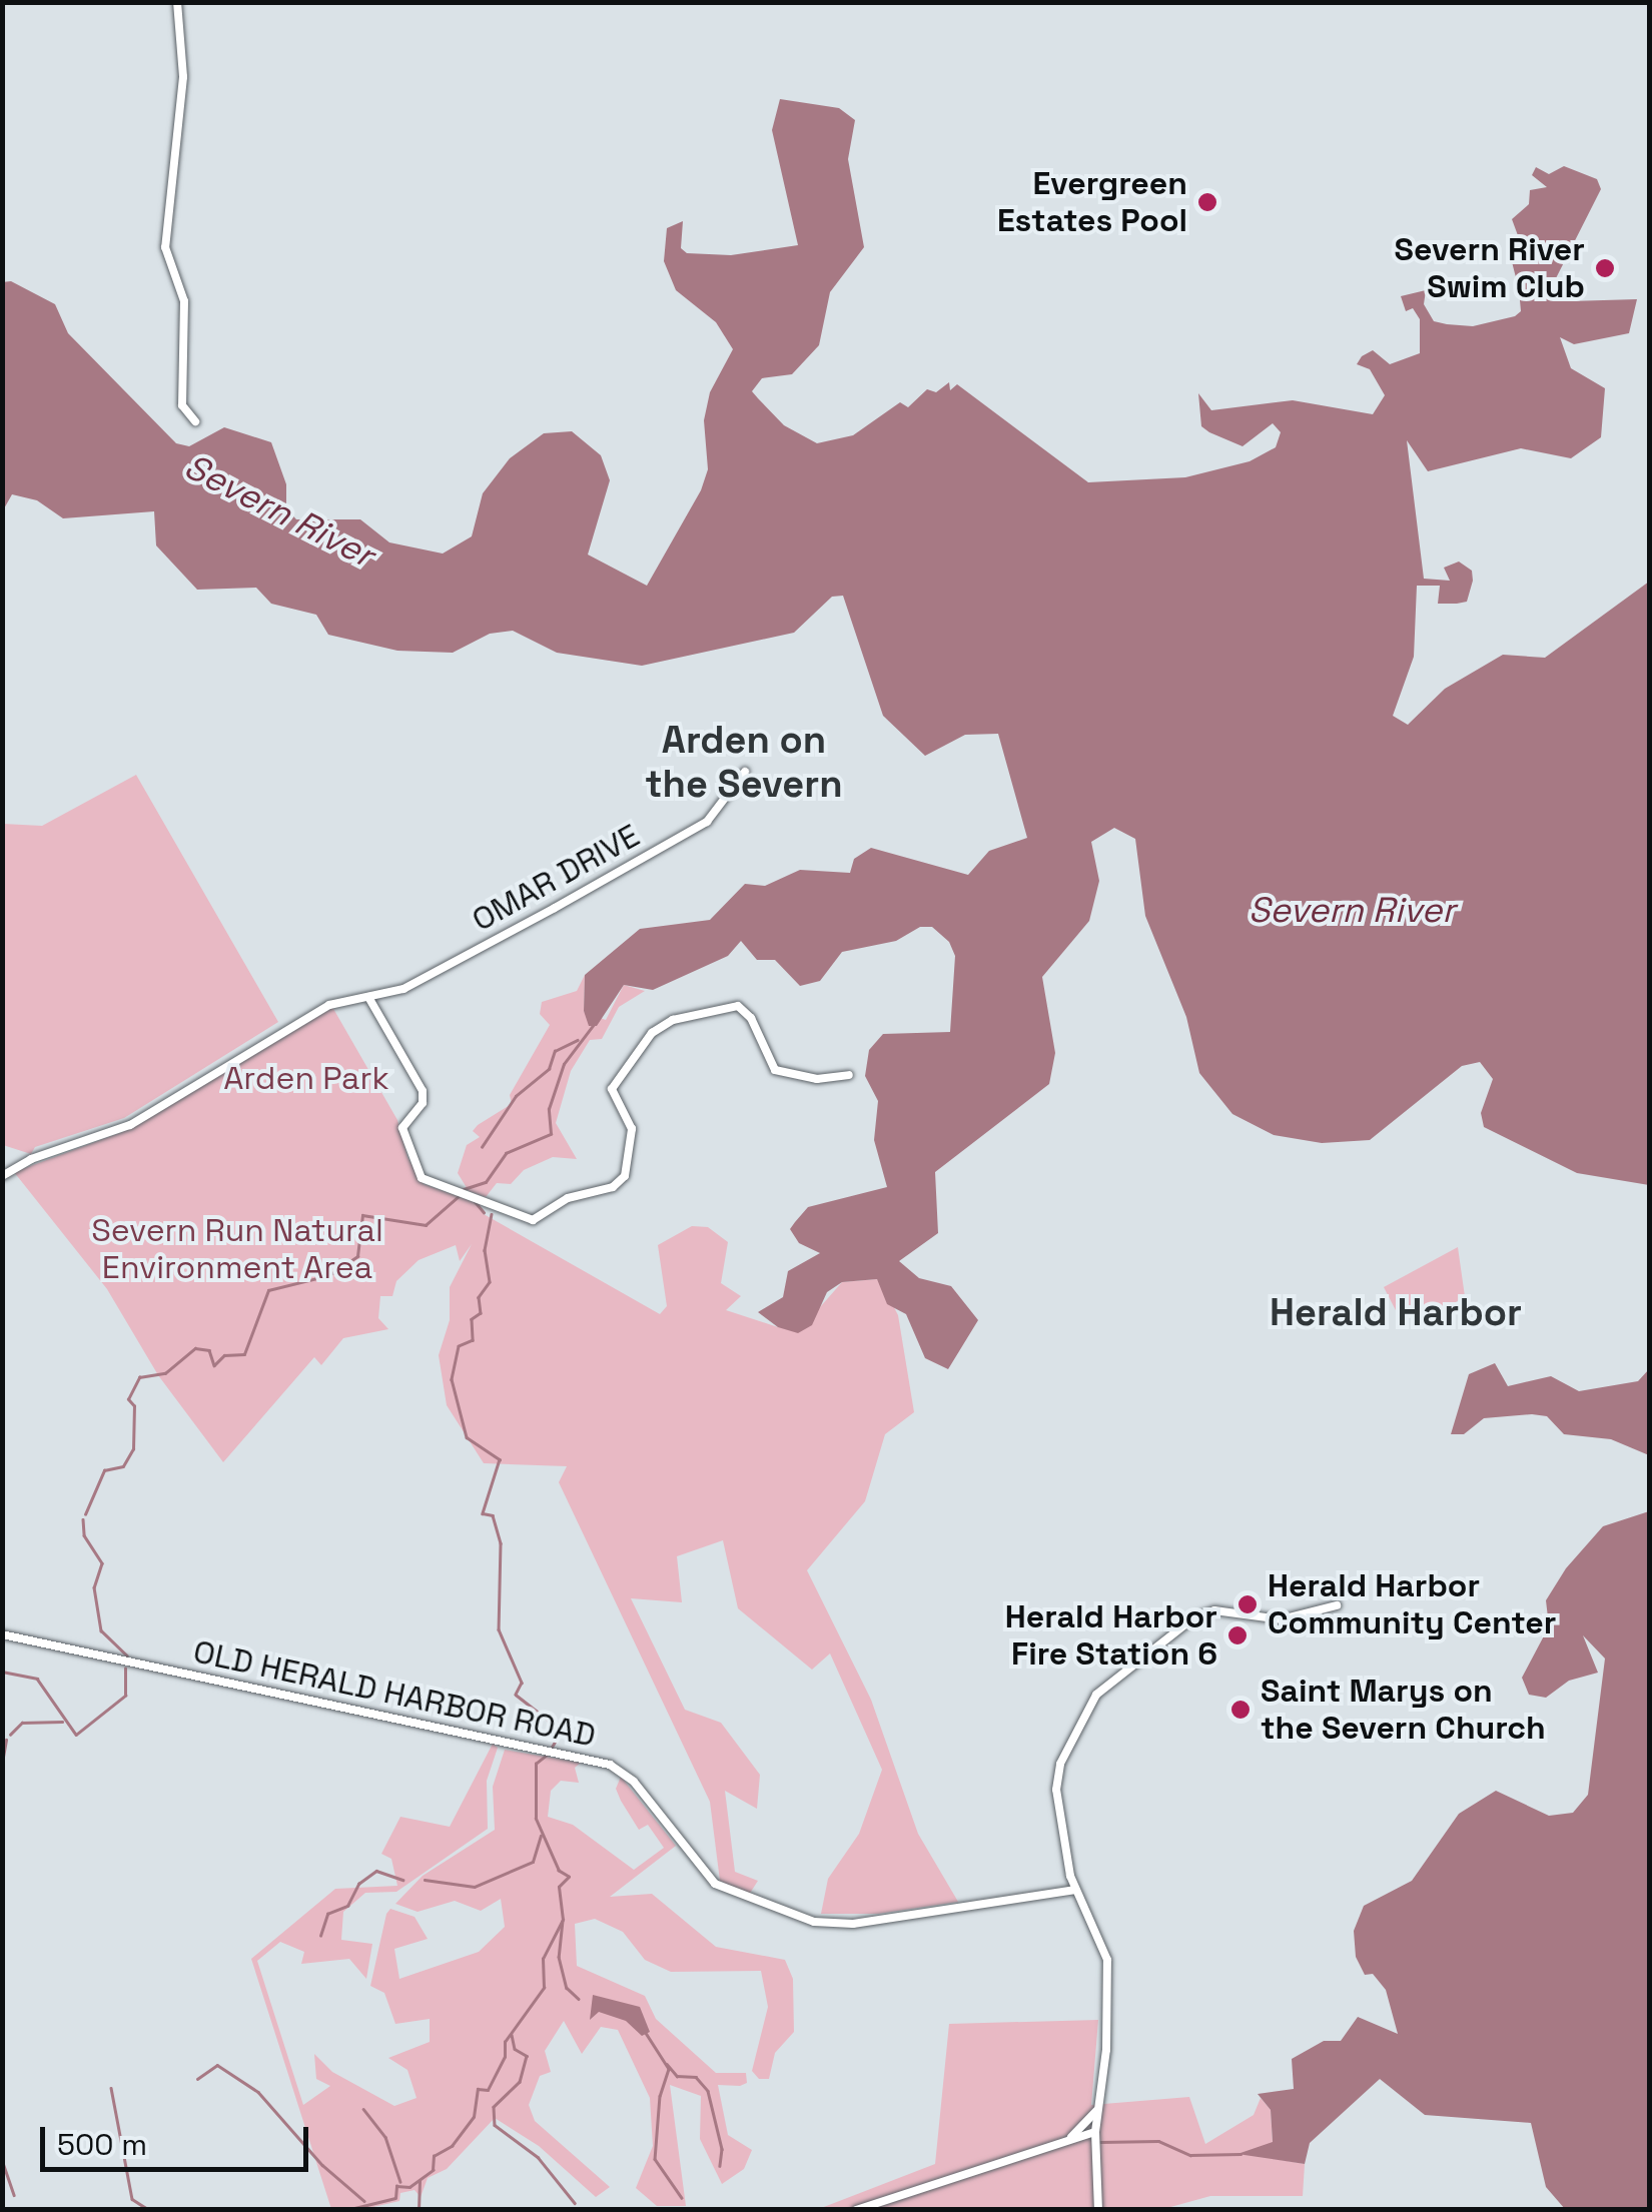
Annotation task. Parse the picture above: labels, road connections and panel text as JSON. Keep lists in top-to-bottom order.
{
  "streets": {
    "street": ["OMAR DRIVE", "OLD HERALD HARBOR ROAD"]
  },
  "districts": ["Arden on the Severn", "Herald Harbor"],
  "water": ["Severn River"],
  "parks": ["Arden Park", "Severn Run Natural Environment Area"],
  "places": [
    "Evergreen Estates Pool",
    "Severn River Swim Club",
    "Herald Harbor Community Center",
    "Herald Harbor Fire Station 6",
    "Saint Marys on the Severn Church"
  ],
  "scale_bar": "500 m"
}
